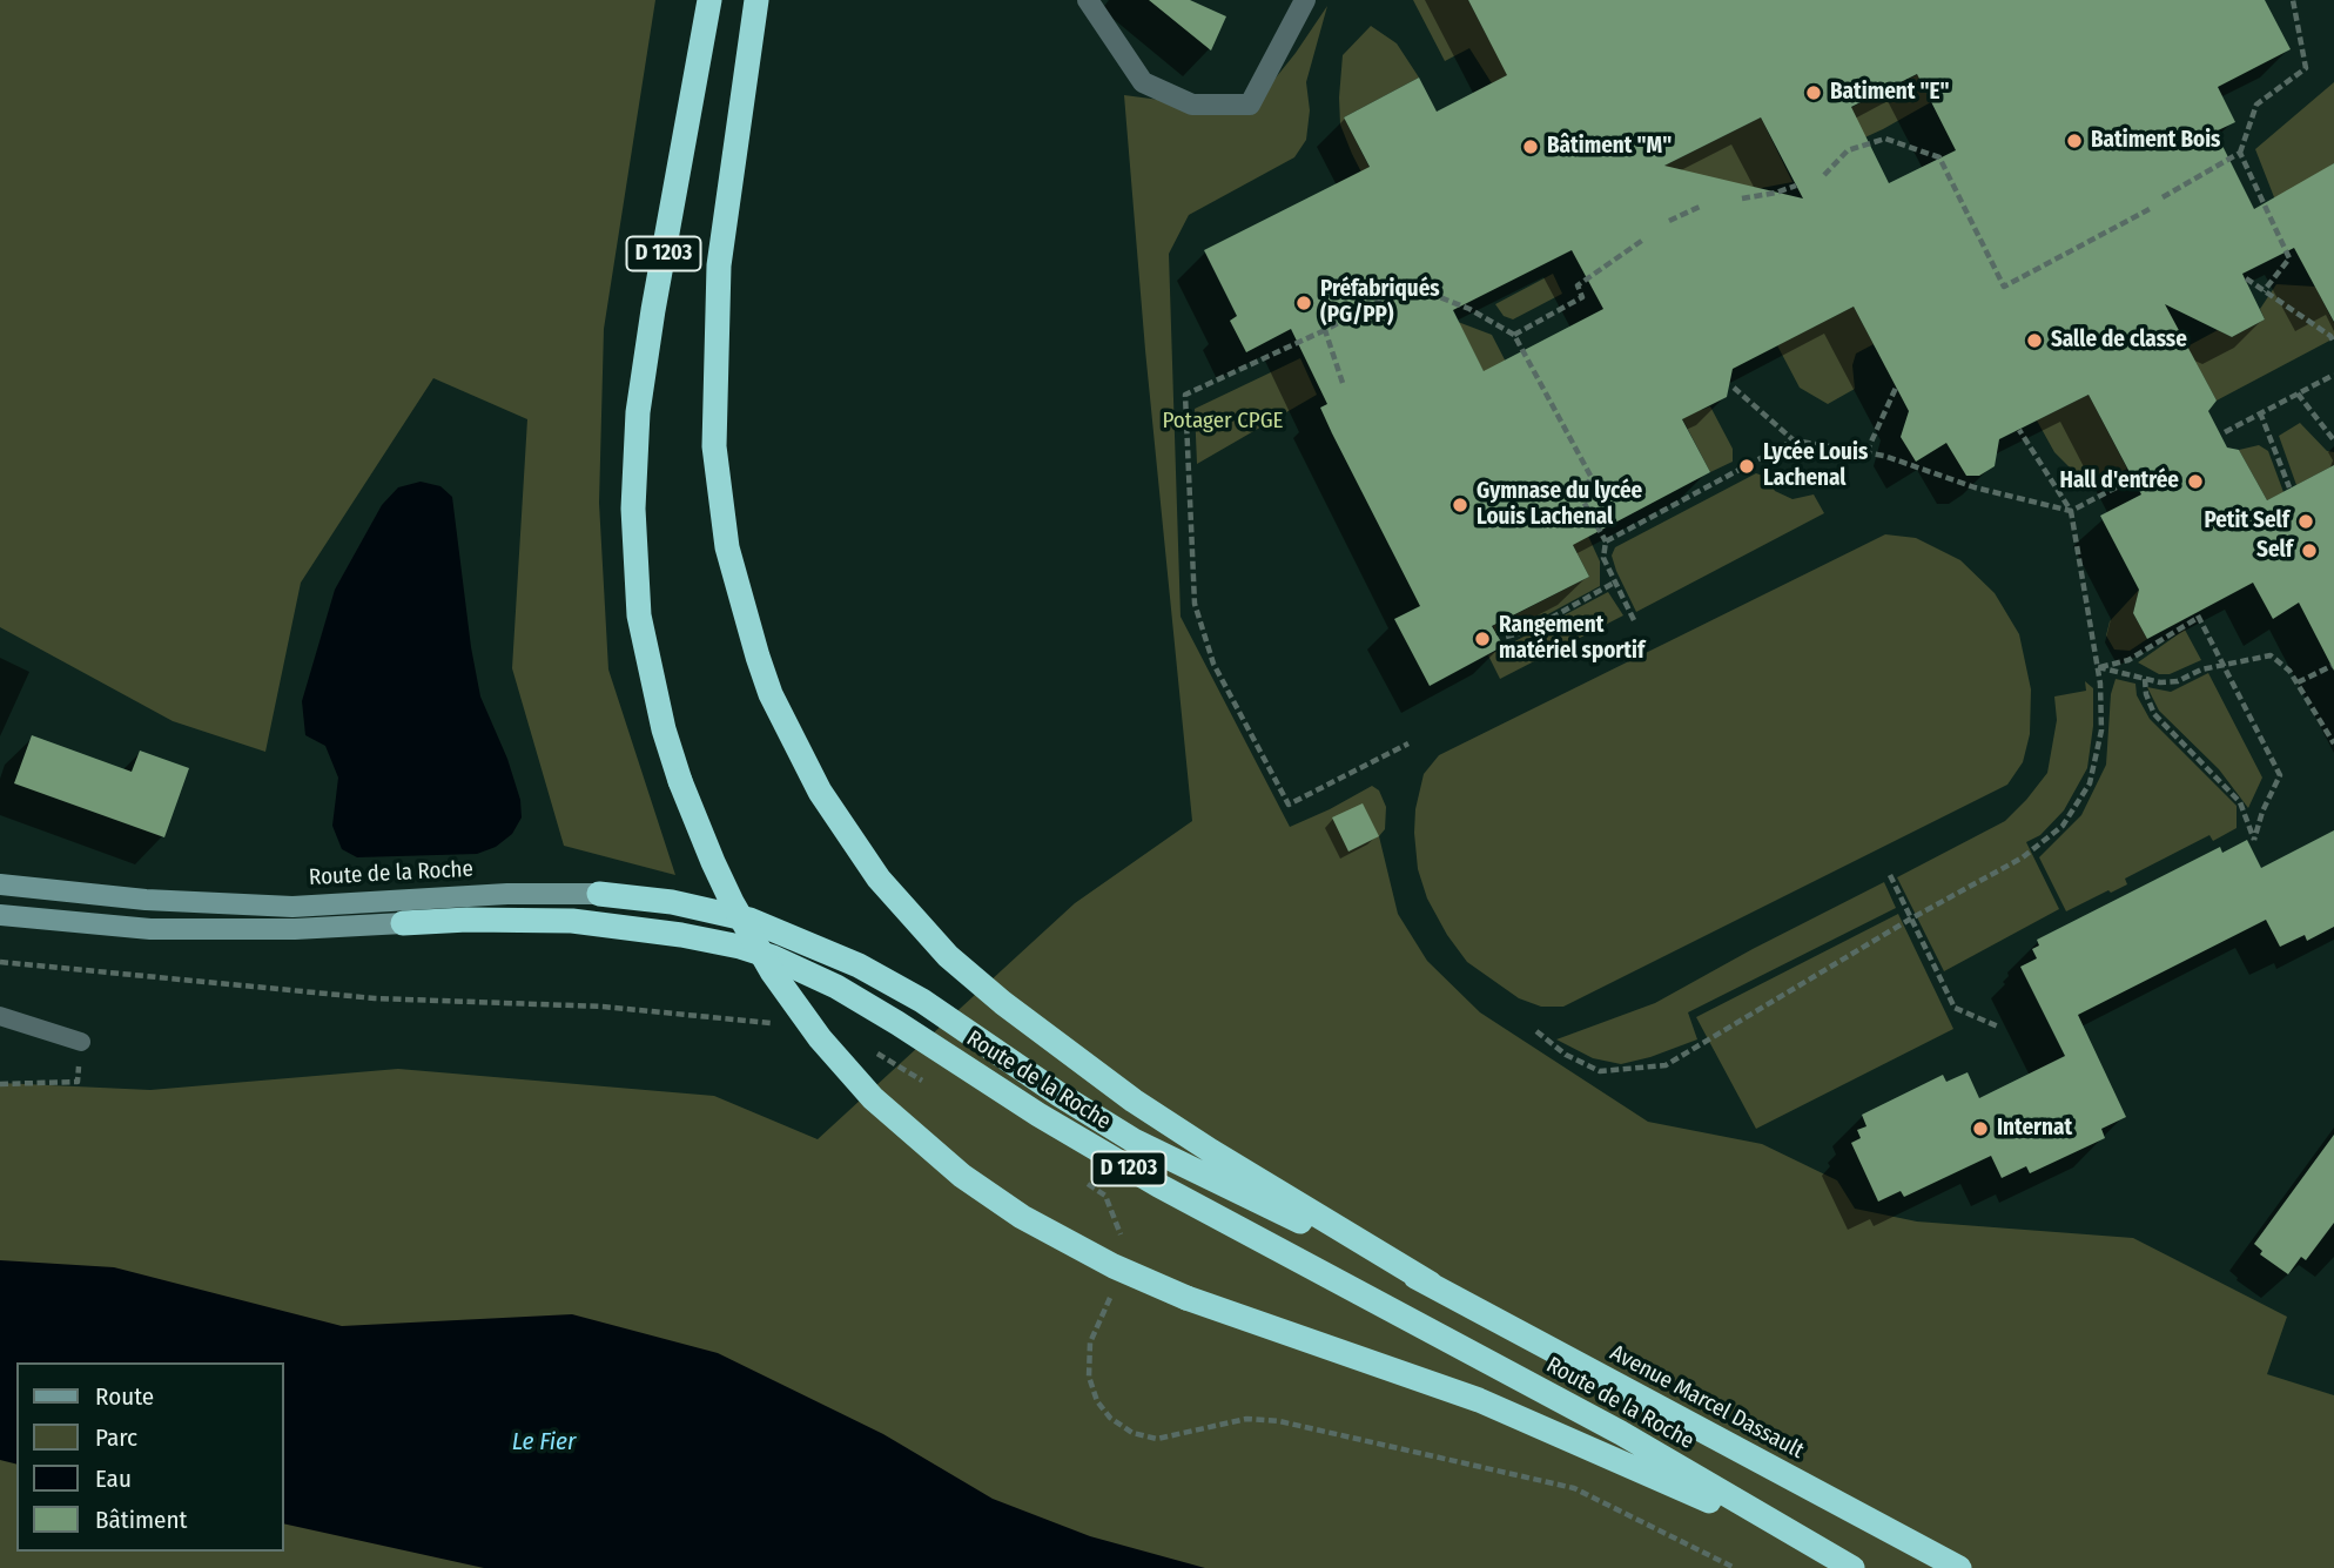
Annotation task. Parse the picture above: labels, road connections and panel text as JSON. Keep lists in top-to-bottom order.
{
  "streets": {
    "highway": ["D 1203", "Route de la Roche", "Avenue Marcel Dassault"]
  },
  "crossings": [
    ["D 1203", "Route de la Roche"],
    ["D 1203", "Avenue Marcel Dassault"],
    ["Route de la Roche", "Avenue Marcel Dassault"]
  ],
  "water": ["Le Fier"],
  "parks": ["Potager CPGE"],
  "places": [
    "Batiment \"E\"",
    "Batiment Bois",
    "Bâtiment \"M\"",
    "Préfabriqués (PG/PP)",
    "Salle de classe",
    "Lycée Louis Lachenal",
    "Hall d'entrée",
    "Gymnase du lycée Louis Lachenal",
    "Petit Self",
    "Self",
    "Rangement matériel sportif",
    "Internat"
  ],
  "legend": [
    "Route",
    "Parc",
    "Eau",
    "Bâtiment"
  ]
}
